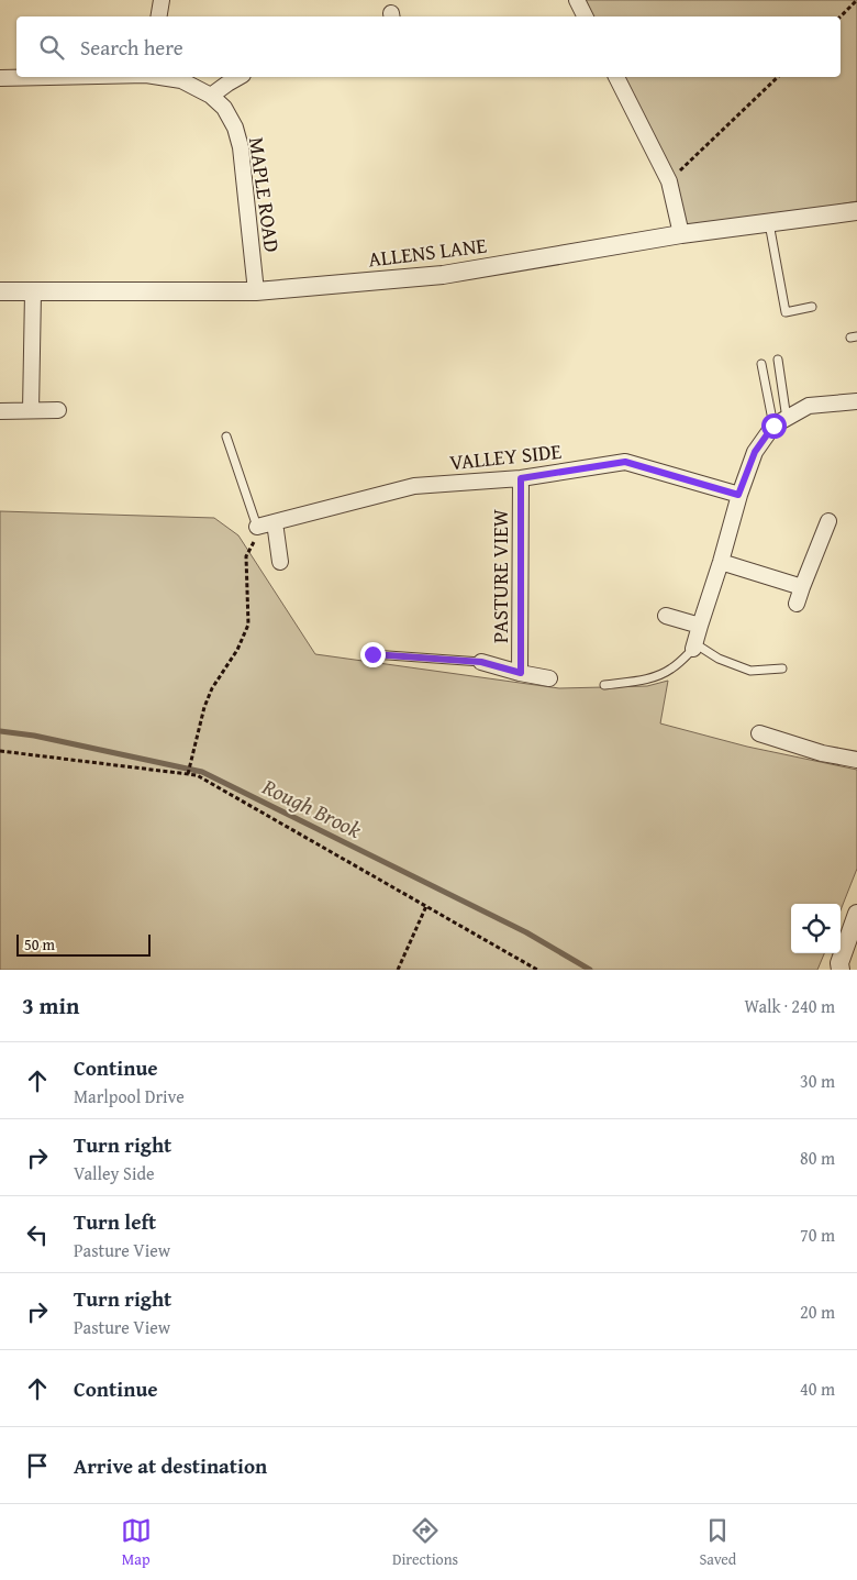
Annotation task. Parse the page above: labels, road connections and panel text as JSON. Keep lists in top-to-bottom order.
{
  "streets": {
    "street": [
      "MAPLE ROAD",
      "ALLENS LANE",
      "VALLEY SIDE",
      "PASTURE VIEW"
    ]
  },
  "crossings": [
    ["MAPLE ROAD", "ALLENS LANE"],
    ["VALLEY SIDE", "PASTURE VIEW"]
  ],
  "water": ["Rough Brook"],
  "scale_bar": "50 m",
  "page": {
    "search": "Search here",
    "scale": "50 m",
    "heading": ["3 min", "Walk · 240 m"],
    "list": [
      ["Continue", "Marlpool Drive", "30 m"],
      ["Turn right", "Valley Side", "80 m"],
      ["Turn left", "Pasture View", "70 m"],
      ["Turn right", "Pasture View", "20 m"],
      ["Continue", "40 m"],
      "Arrive at destination"
    ],
    "nav": ["Map", "Directions", "Saved"]
  }
}
